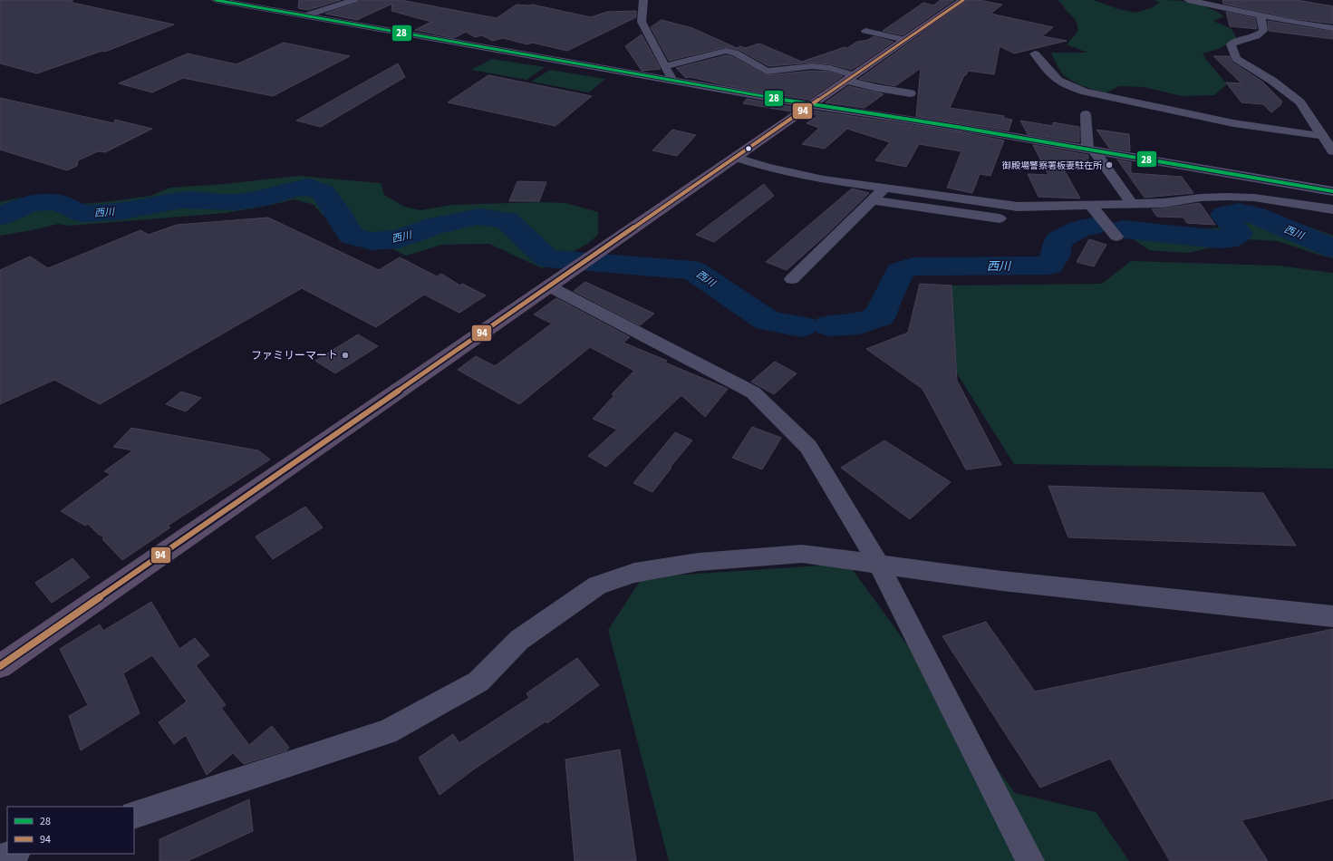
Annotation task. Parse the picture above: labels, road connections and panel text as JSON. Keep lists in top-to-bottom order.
{
  "water": ["西川"],
  "places": ["御殿場警察署板妻駐在所", "ファミリーマート"],
  "lines": ["transit line 28", "transit line 94"],
  "legend": ["28", "94"]
}
